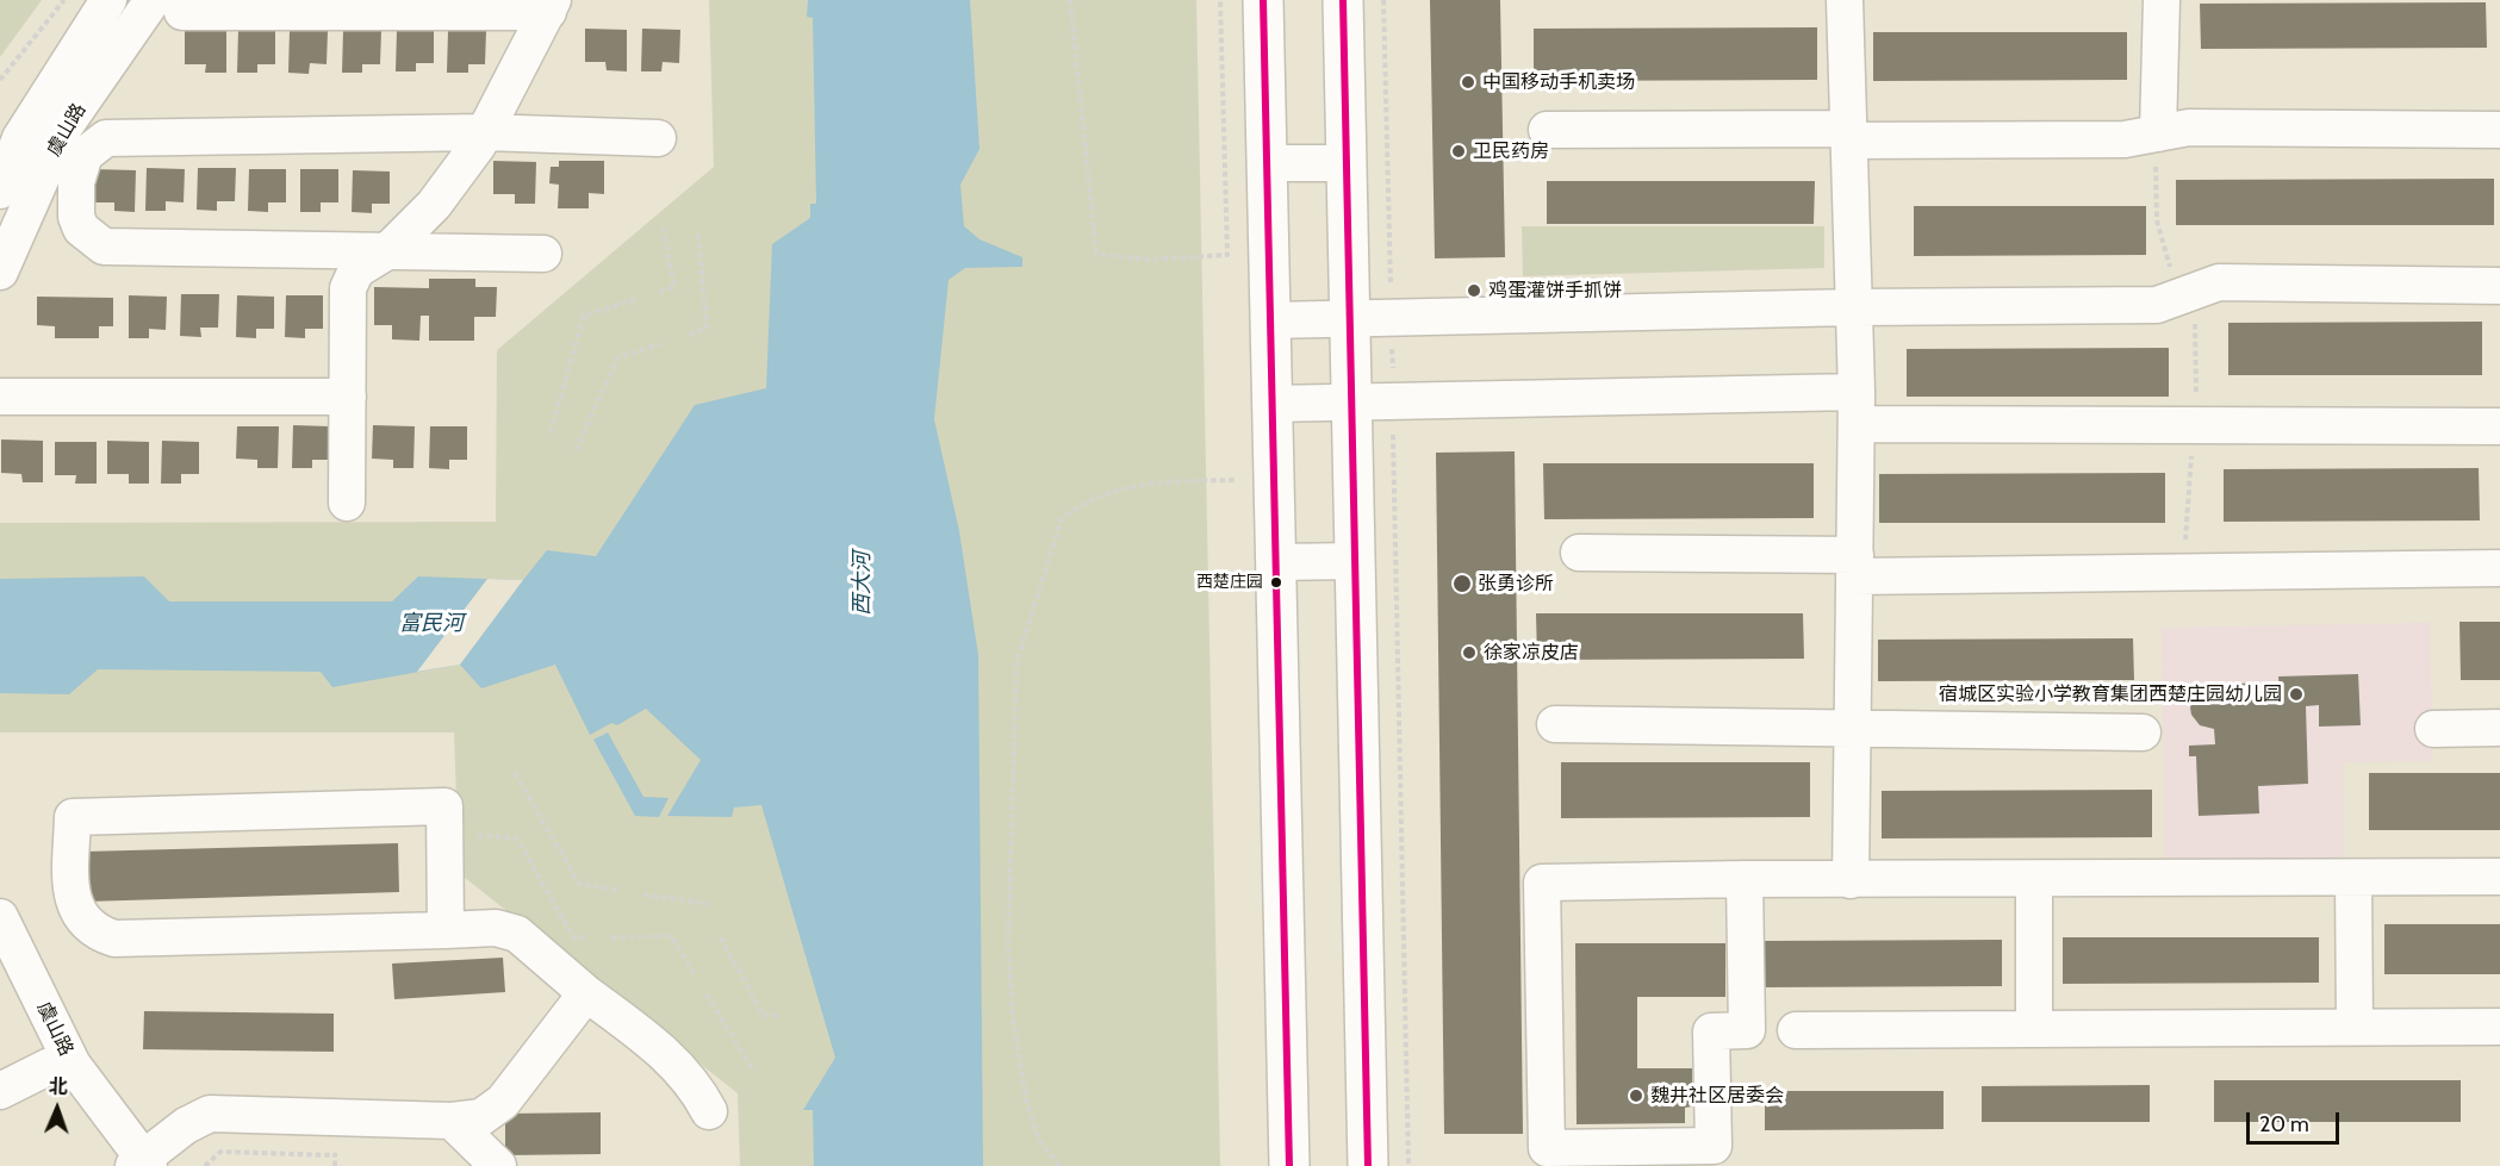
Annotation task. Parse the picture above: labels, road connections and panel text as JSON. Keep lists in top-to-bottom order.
{
  "streets": {
    "street": ["虞山路"]
  },
  "water": ["西大河", "富民河"],
  "places": [
    "中国移动手机卖场",
    "卫民药房",
    "鸡蛋灌饼手抓饼",
    "西楚庄园",
    "张勇诊所",
    "徐家凉皮店",
    "宿城区实验小学教育集团西楚庄园幼儿园",
    "魏井社区居委会"
  ],
  "scale_bar": "20 m",
  "north": "top"
}
